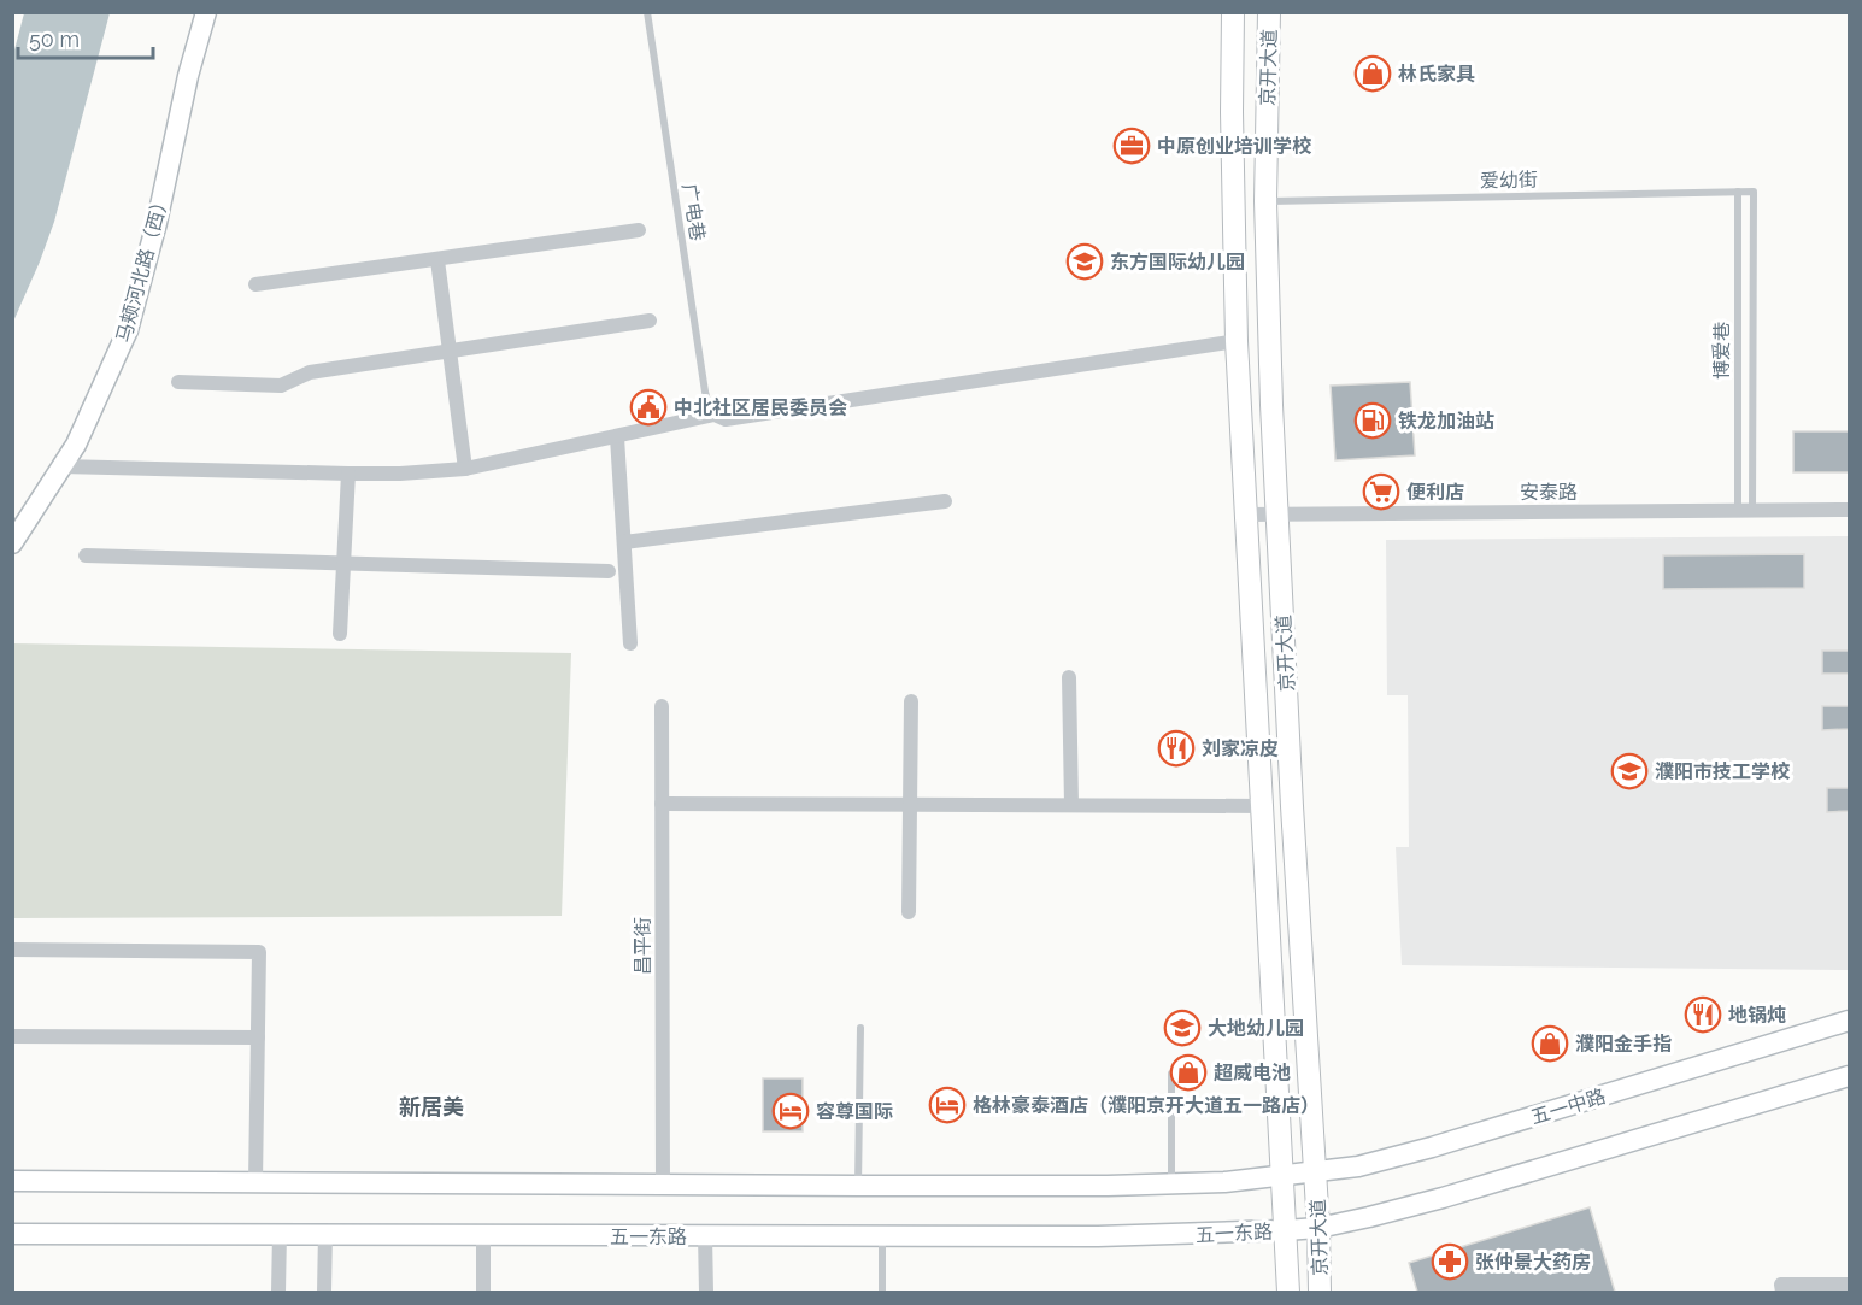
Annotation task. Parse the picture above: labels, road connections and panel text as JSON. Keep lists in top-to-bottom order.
{
  "streets": {
    "main road": ["京开大道"],
    "street": [
      "马颊河北路（西）",
      "安泰路",
      "昌平街",
      "五一中路",
      "五一东路"
    ],
    "lane": ["爱幼街", "广电巷", "博爱巷"]
  },
  "crossings": [
    ["京开大道", "爱幼街"],
    ["京开大道", "安泰路"],
    ["京开大道", "五一中路"],
    ["京开大道", "五一东路"],
    ["爱幼街", "博爱巷"],
    ["博爱巷", "安泰路"]
  ],
  "districts": ["新居美"],
  "places": {
    "shop": ["林氏家具", "濮阳金手指", "超威电池"],
    "office": ["中原创业培训学校"],
    "school or university": ["东方国际幼儿园", "濮阳市技工学校", "大地幼儿园"],
    "public building": ["中北社区居民委员会"],
    "fuel station": ["铁龙加油站"],
    "supermarket": ["便利店"],
    "restaurant": ["刘家凉皮", "地锅炖"],
    "hotel": ["格林豪泰酒店（濮阳京开大道五一路店）", "容尊国际"],
    "pharmacy": ["张仲景大药房"]
  },
  "scale_bar": "50 m"
}
